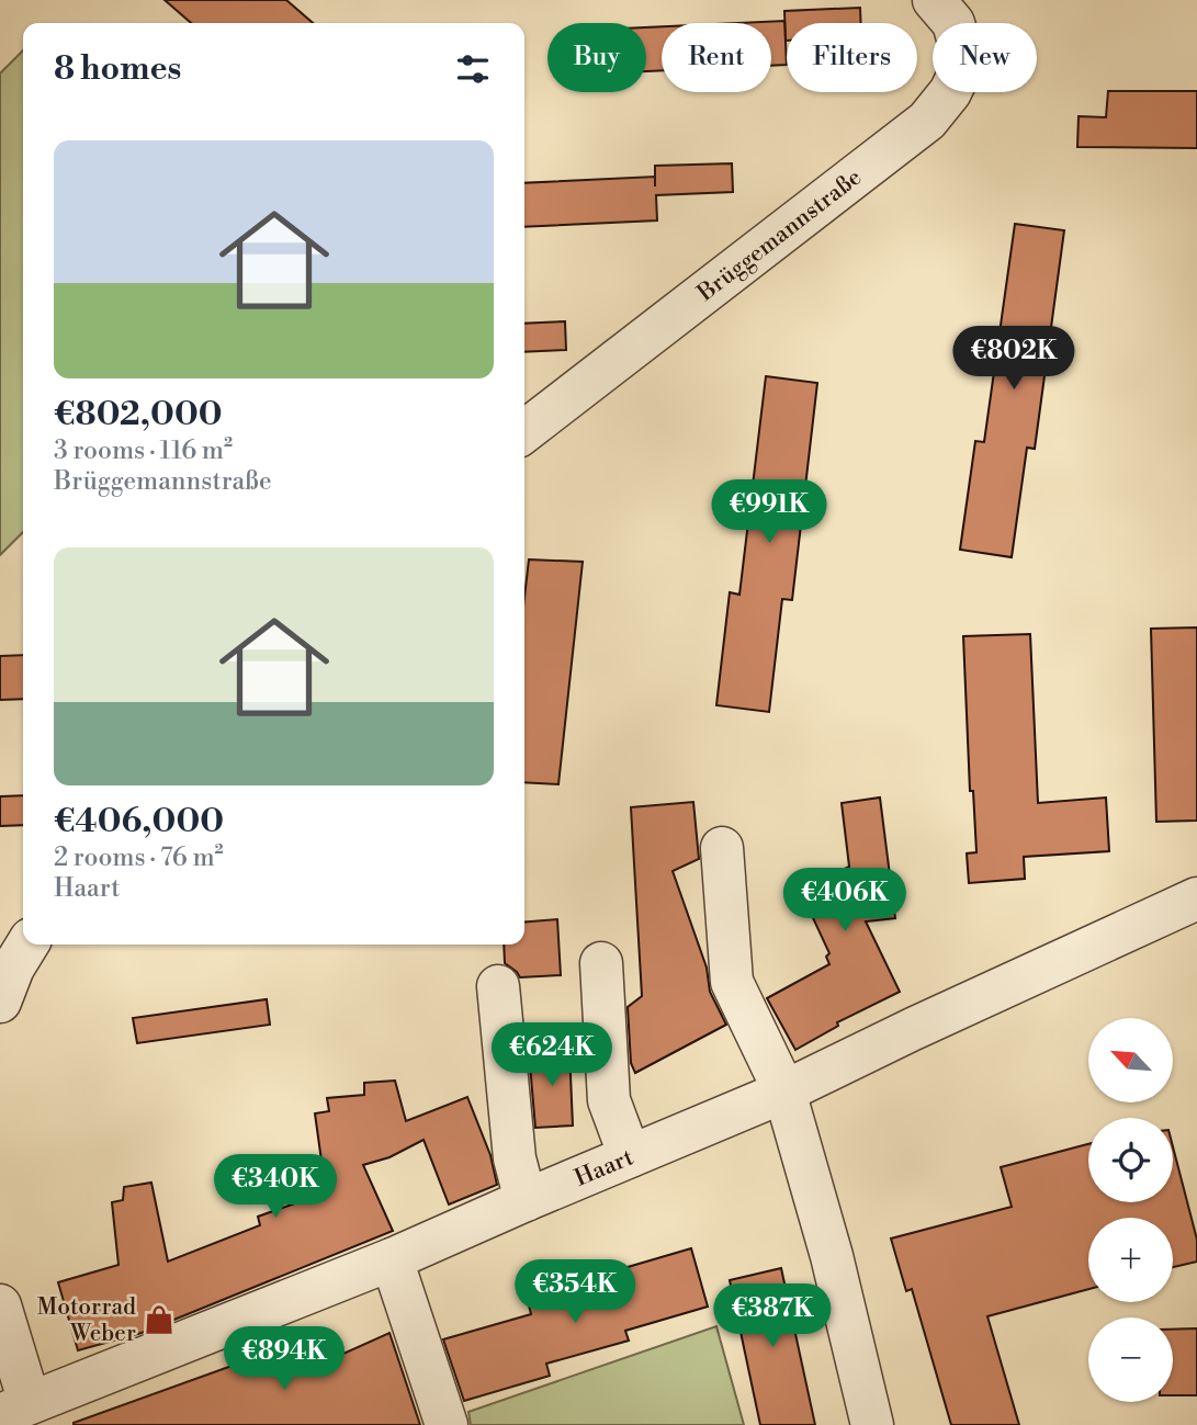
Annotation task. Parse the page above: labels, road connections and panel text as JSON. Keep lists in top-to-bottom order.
{
  "streets": {
    "street": ["Brüggemannstraße", "Haart"]
  },
  "places": {
    "shop": ["Motorrad Weber"]
  },
  "north": "top left",
  "page": {
    "chip": [
      "Buy",
      "Rent",
      "Filters",
      "New"
    ],
    "heading": "8 homes",
    "list": [
      {
        "name": "€802,000",
        "note": "3 rooms · 116 m² · Brüggemannstraße"
      },
      {
        "name": "€406,000",
        "note": "2 rooms · 76 m² · Haart"
      }
    ],
    "price": [
      "€802K",
      "€991K",
      "€406K",
      "€624K",
      "€340K",
      "€354K",
      "€387K",
      "€894K"
    ],
    "map_buttons": ["+", "−"]
  }
}
